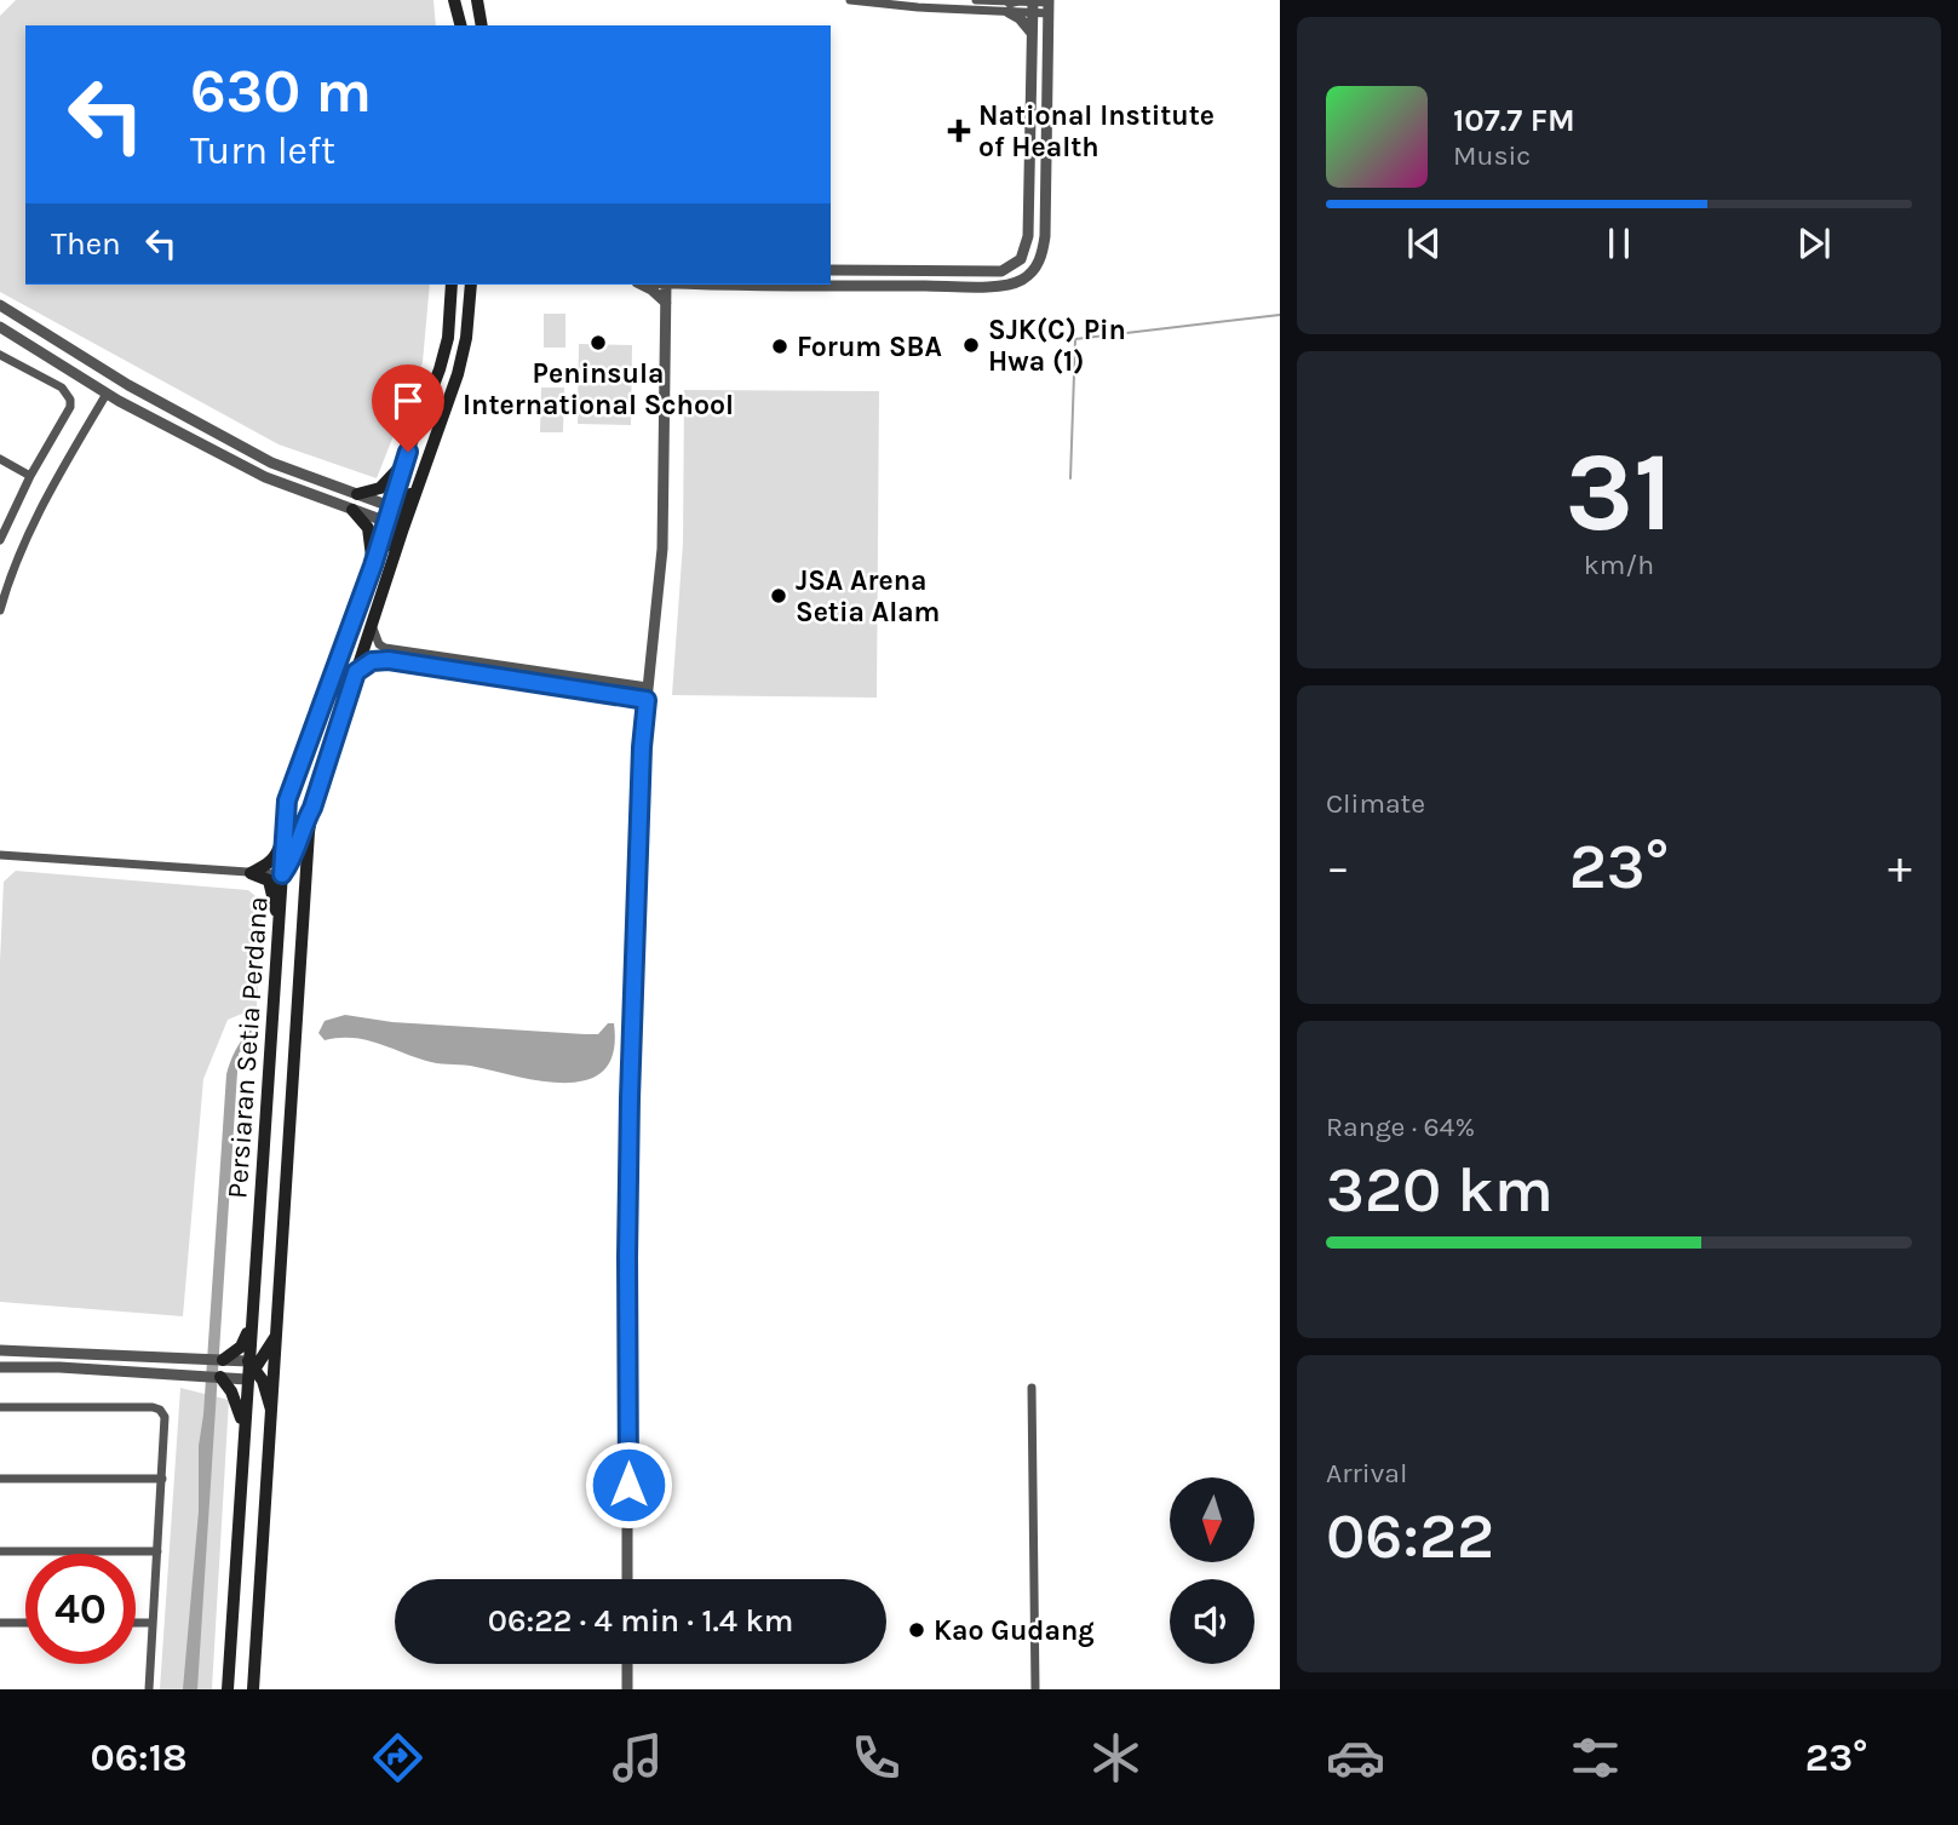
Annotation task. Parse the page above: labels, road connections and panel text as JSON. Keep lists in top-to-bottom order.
{
  "streets": {
    "main road": ["Persiaran Setia Perdana"]
  },
  "places": {
    "health": ["National Institute of Health"],
    "other": [
      "Peninsula International School",
      "SJK(C) Pin Hwa (1)",
      "Forum SBA",
      "JSA Arena Setia Alam",
      "Kao Gudang"
    ]
  },
  "north": "bottom",
  "page": {
    "turn": ["630 m", "Turn left"],
    "song": ["107.7 FM", "Music"],
    "then": "Then",
    "tile": [
      ["31", "km/h"],
      "Climate",
      ["Range · 64%", "320 km"],
      ["Arrival", "06:22"]
    ],
    "heat": ["−", "23°", "+"],
    "limit": "40",
    "trip": "06:22 · 4 min · 1.4 km",
    "tabs": ["06:18", "23°"]
  }
}
